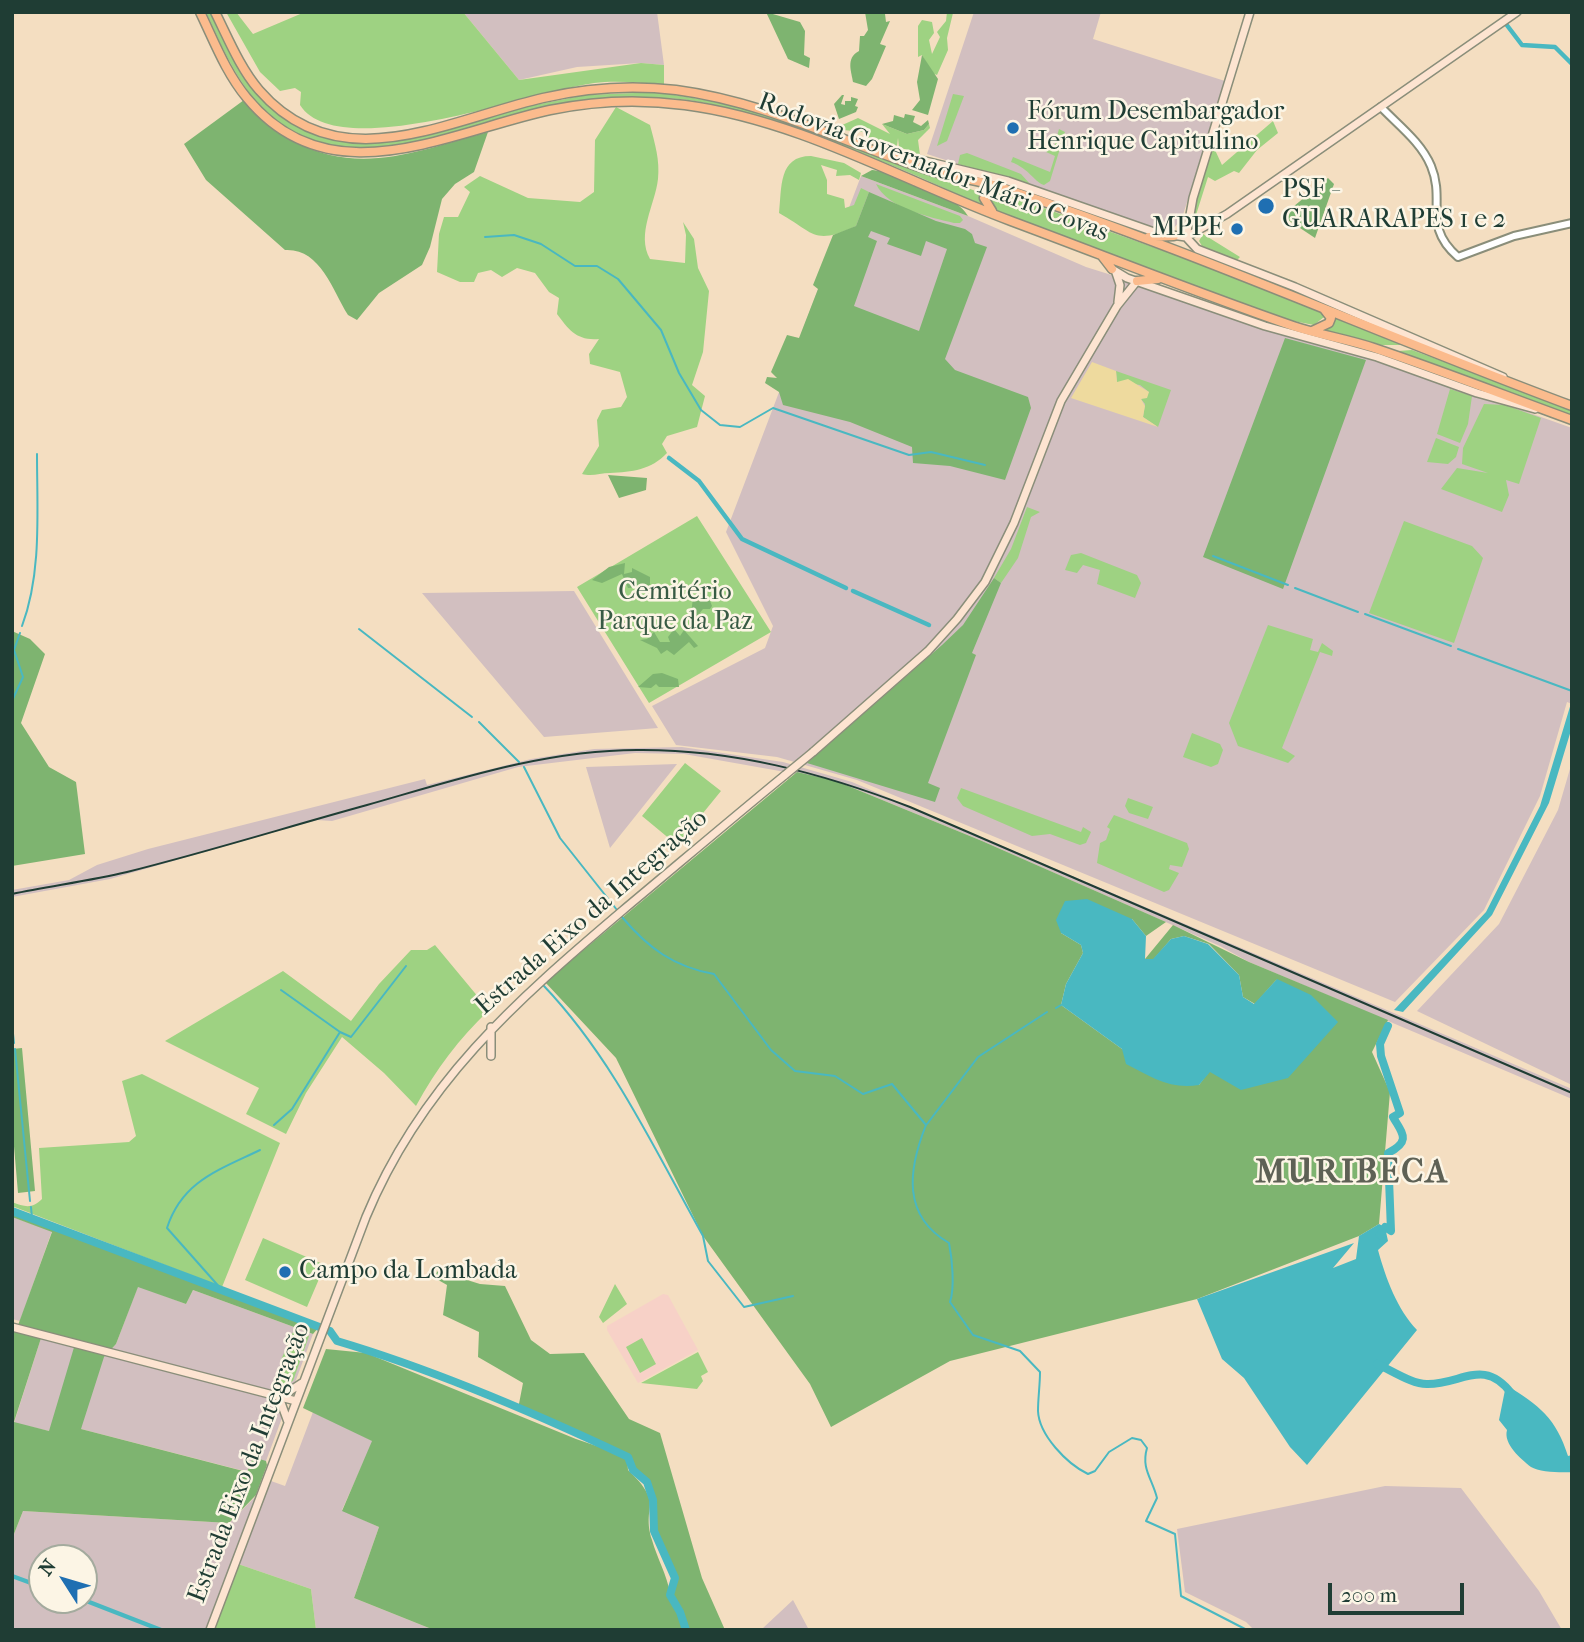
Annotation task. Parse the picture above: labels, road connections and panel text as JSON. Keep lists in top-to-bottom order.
{
  "streets": {
    "highway": ["Rodovia Governador Mário Covas"],
    "main road": ["Estrada Eixo da Integração"]
  },
  "districts": ["MURIBECA"],
  "parks": ["Cemitério Parque da Paz"],
  "places": [
    "Fórum Desembargador Henrique Capitulino",
    "PSF - GUARARAPES 1 e 2",
    "MPPE",
    "Campo da Lombada"
  ],
  "scale_bar": "200 m",
  "north": "top left"
}
